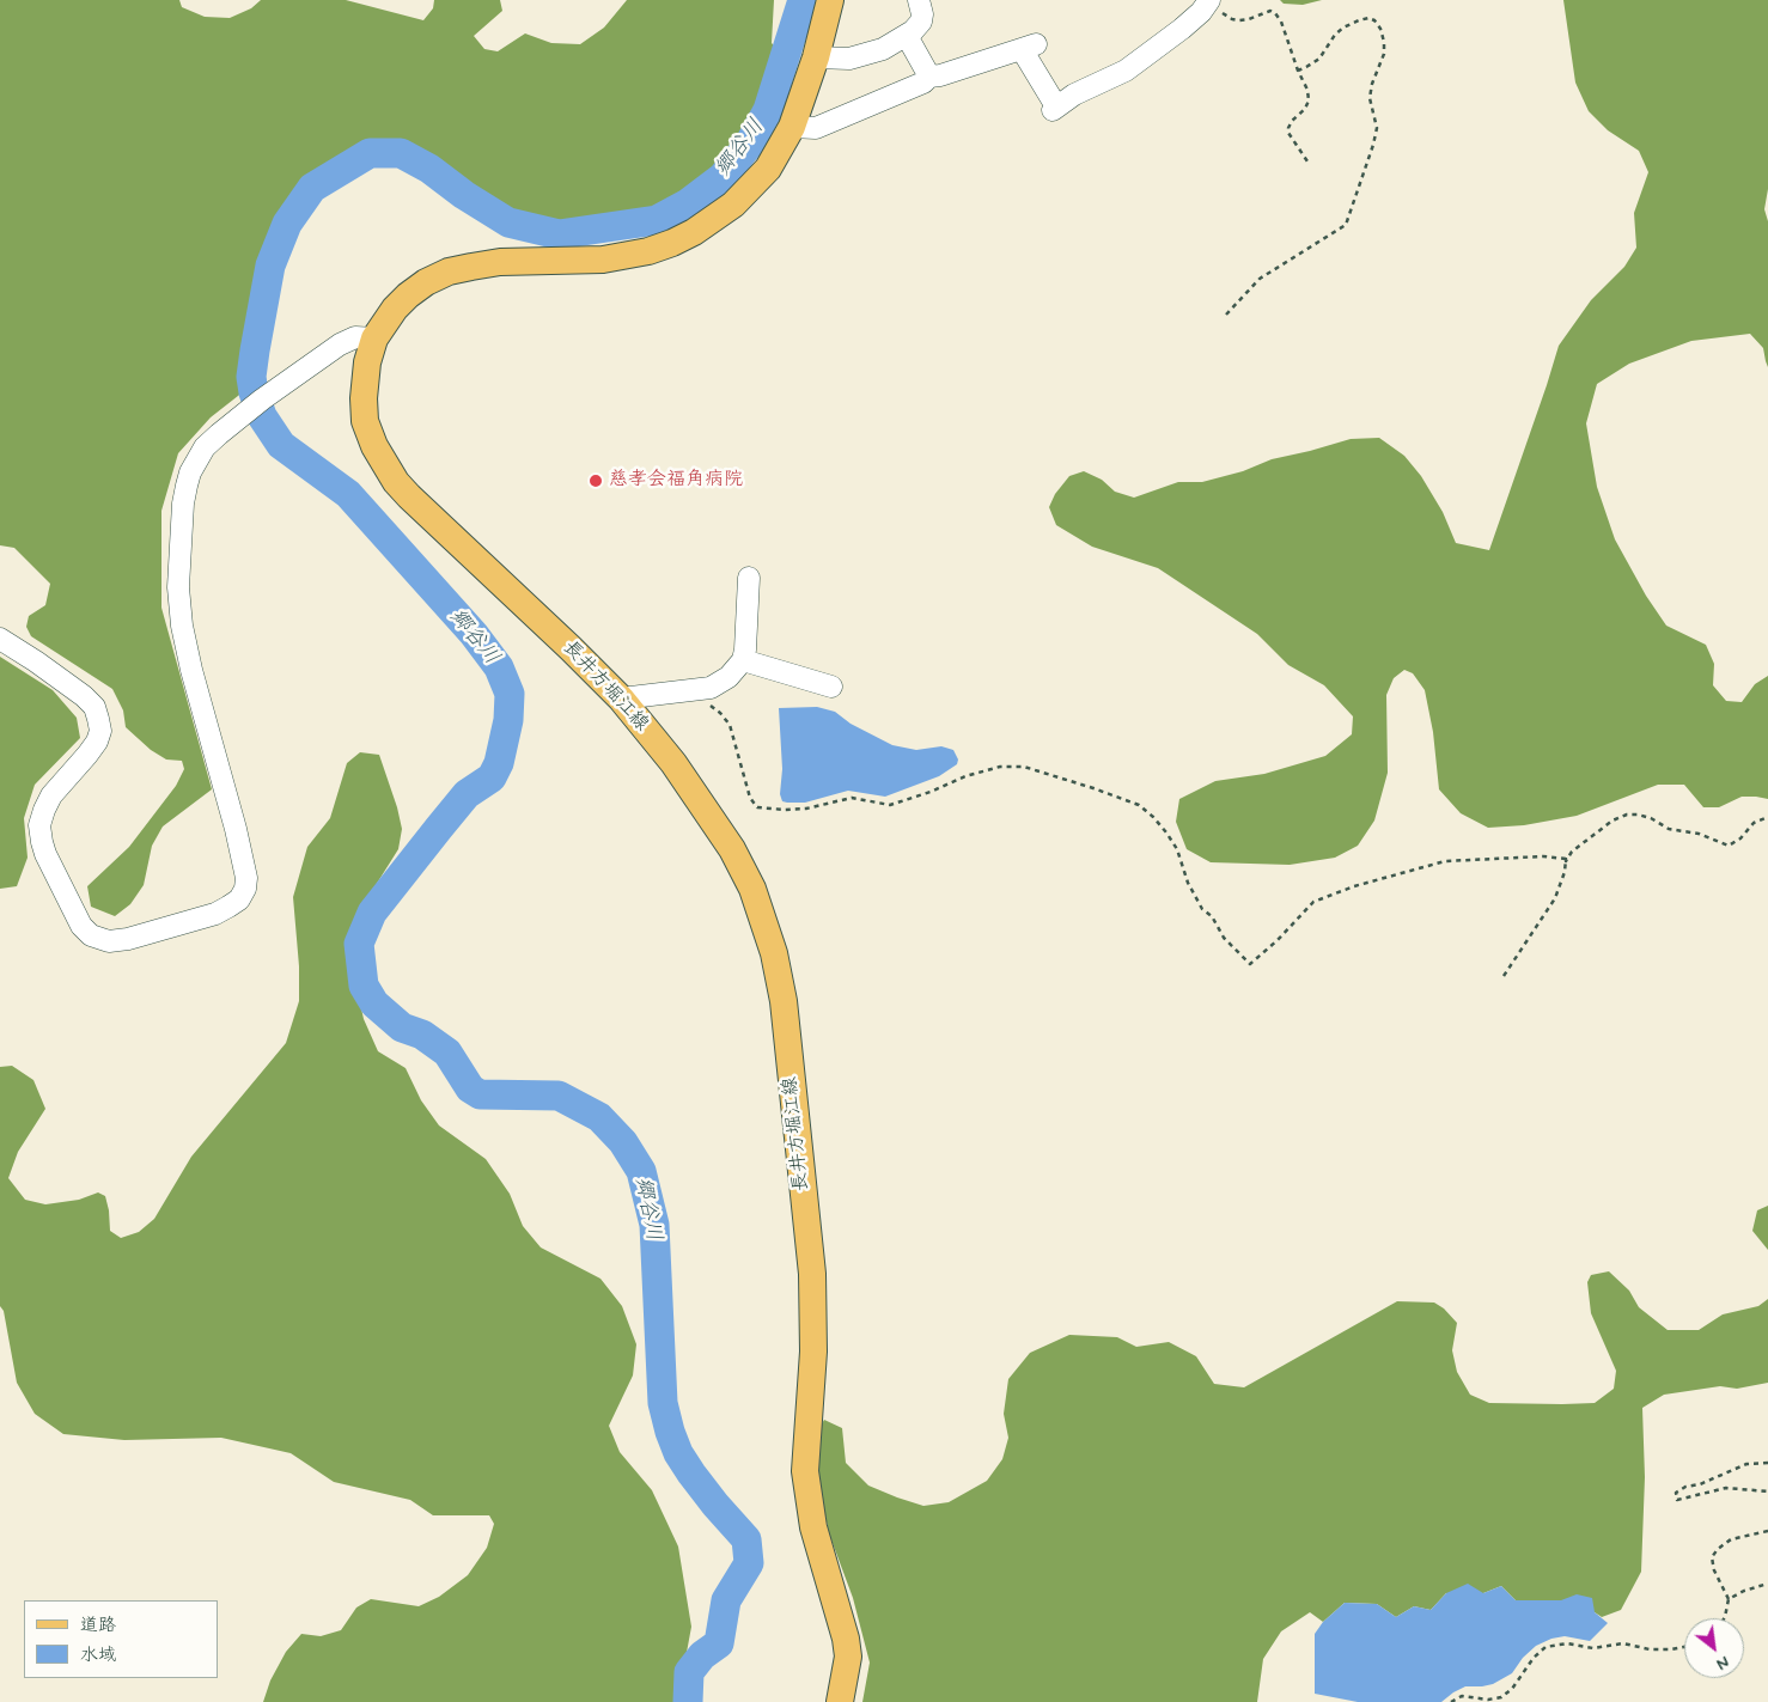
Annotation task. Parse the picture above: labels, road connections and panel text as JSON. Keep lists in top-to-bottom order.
{
  "streets": {
    "main road": ["長井方堀江線"]
  },
  "water": ["郷谷川"],
  "places": ["慈孝会福角病院"],
  "legend": ["道路", "水域"],
  "north": "bottom right"
}
